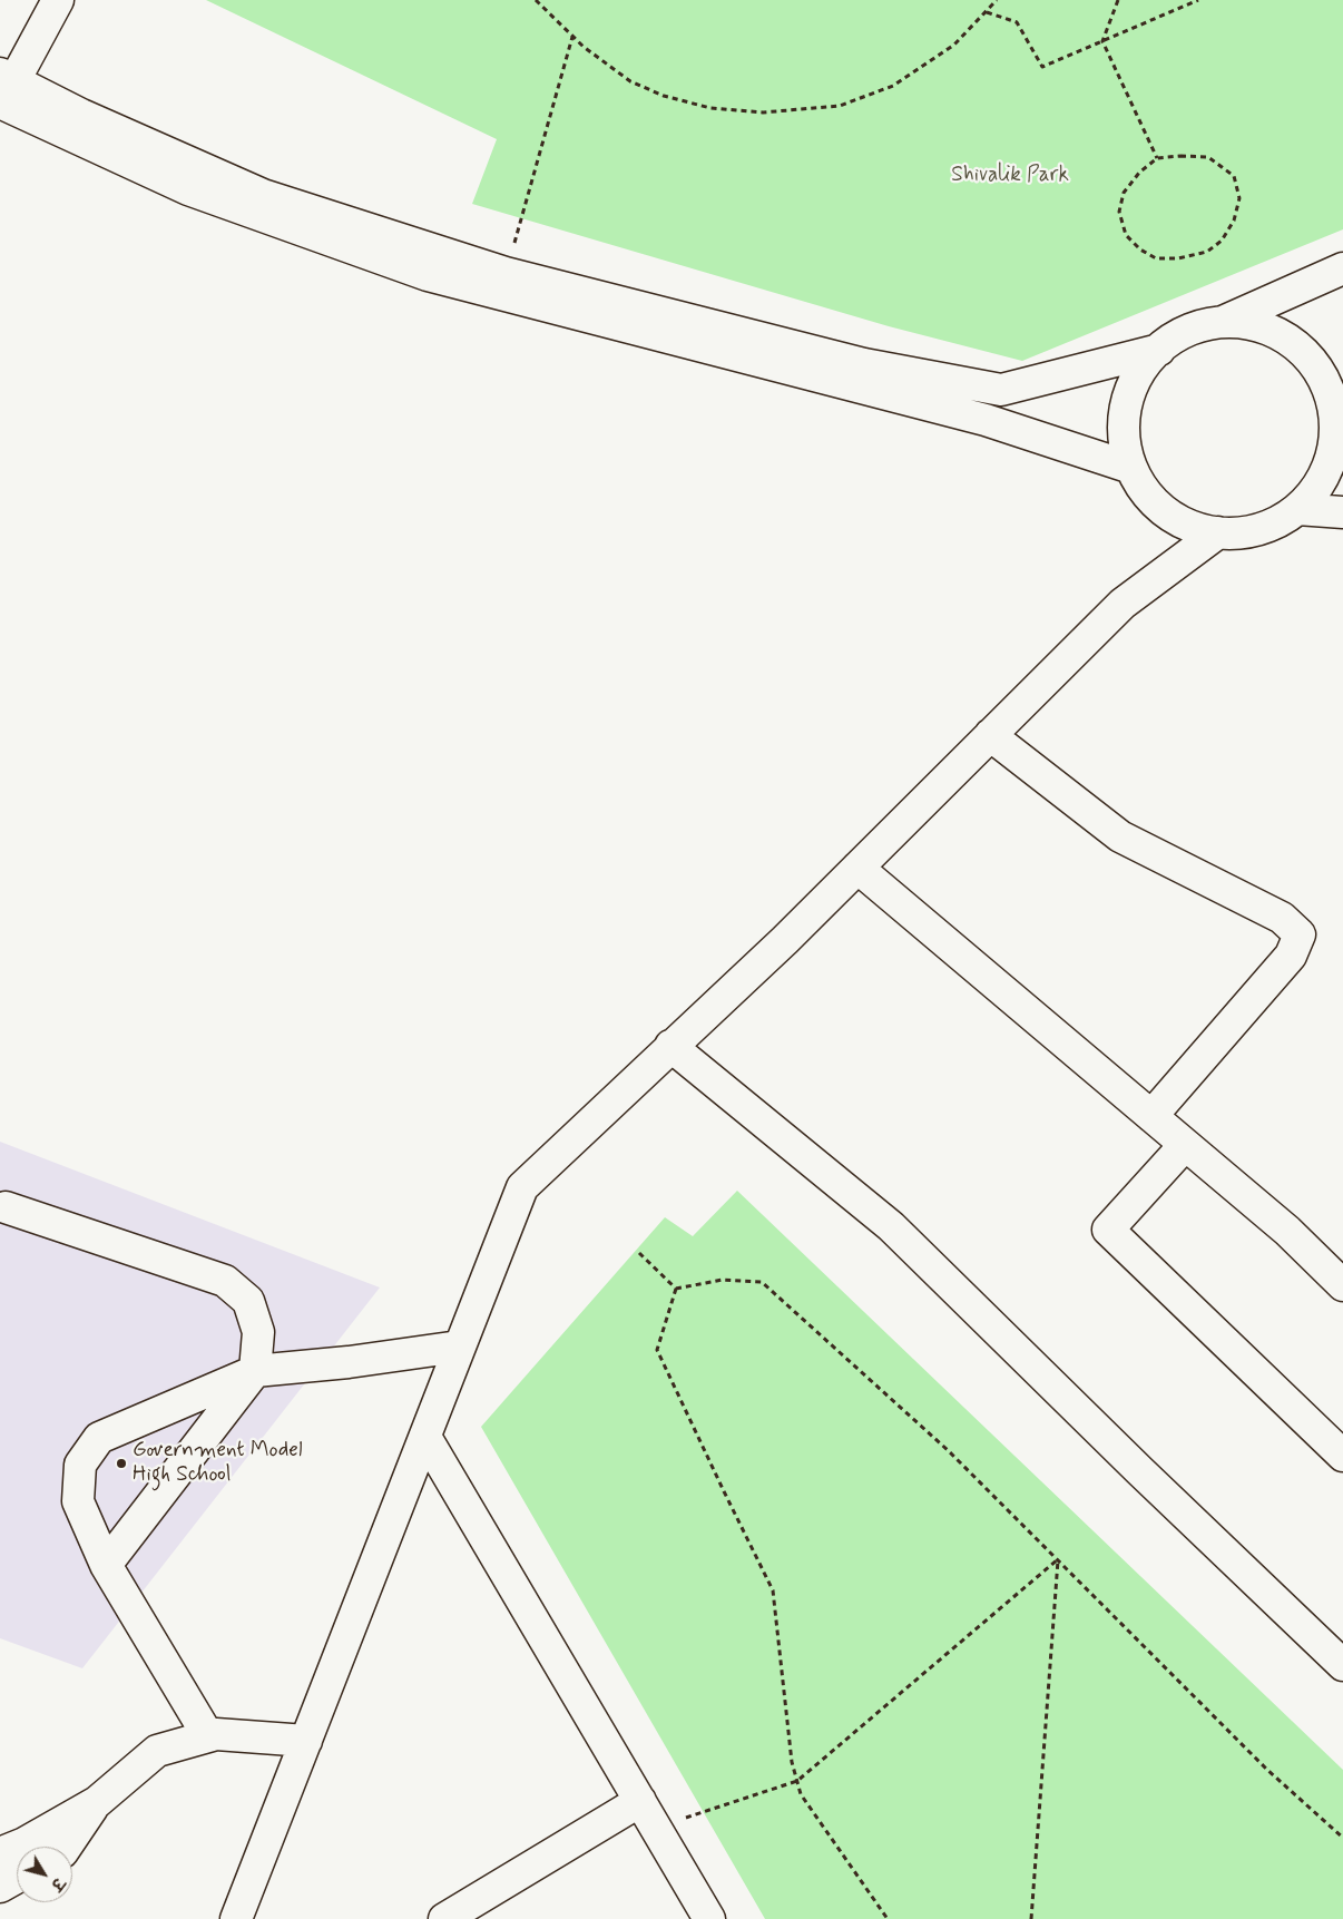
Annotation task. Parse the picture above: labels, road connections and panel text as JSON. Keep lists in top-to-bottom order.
{
  "parks": ["Shivalik Park"],
  "places": ["Government Model High School"],
  "north": "bottom right"
}
